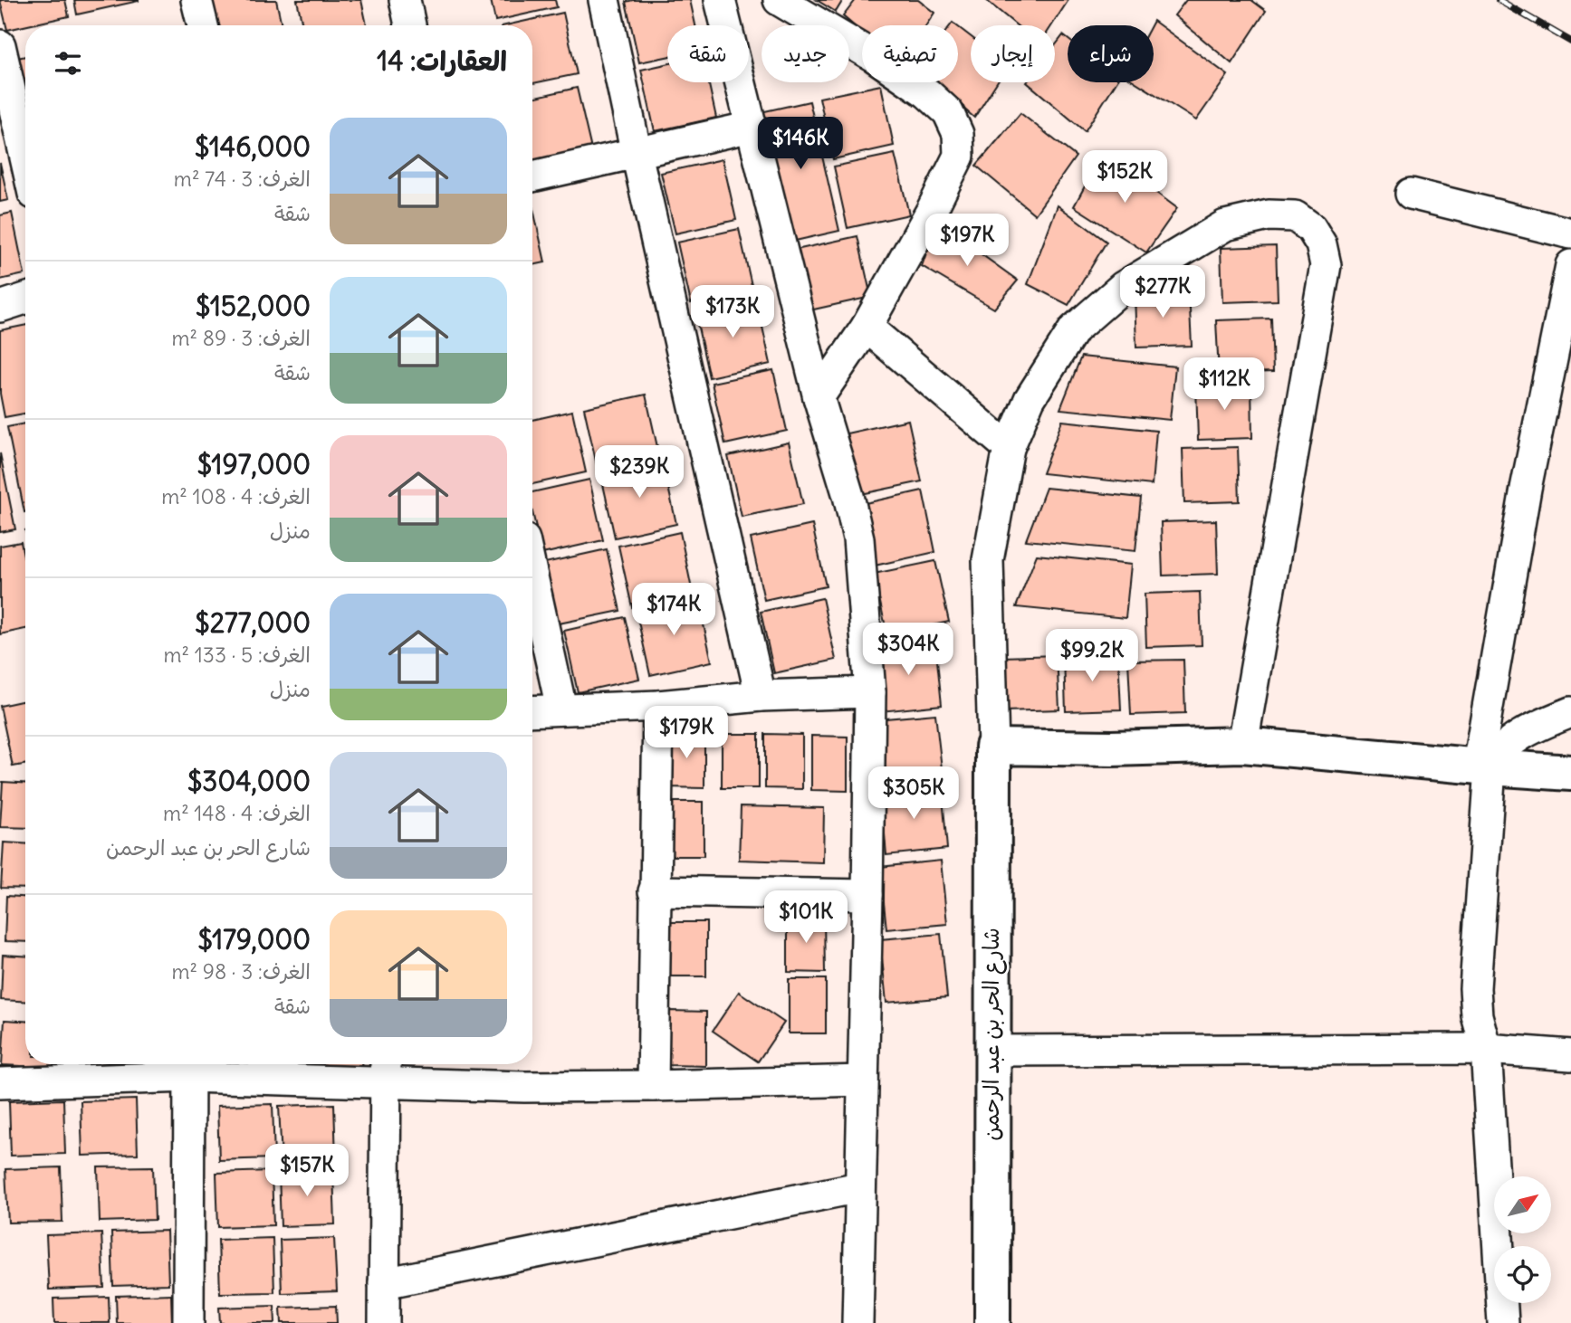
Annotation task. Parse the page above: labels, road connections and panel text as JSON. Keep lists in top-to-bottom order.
{
  "streets": {
    "street": ["شارع الحر بن عبد الرحمن"]
  },
  "north": "top right",
  "page": {
    "chip": [
      "شراء",
      "إيجار",
      "تصفية",
      "جديد",
      "شقة"
    ],
    "heading": "العقارات: 14",
    "list": [
      {
        "name": "$146,000",
        "note": "الغرف: 3 · 74 m² · شقة"
      },
      {
        "name": "$152,000",
        "note": "الغرف: 3 · 89 m² · شقة"
      },
      {
        "name": "$197,000",
        "note": "الغرف: 4 · 108 m² · منزل"
      },
      {
        "name": "$277,000",
        "note": "الغرف: 5 · 133 m² · منزل"
      },
      {
        "name": "$304,000",
        "note": "الغرف: 4 · 148 m² · شارع الحر بن عبد الرحمن"
      },
      {
        "name": "$179,000",
        "note": "الغرف: 3 · 98 m² · شقة"
      }
    ],
    "price": [
      "$146K",
      "$152K",
      "$197K",
      "$277K",
      "$173K",
      "$112K",
      "$239K",
      "$174K",
      "$304K",
      "$99.2K",
      "$179K",
      "$305K",
      "$101K",
      "$157K"
    ]
  }
}
